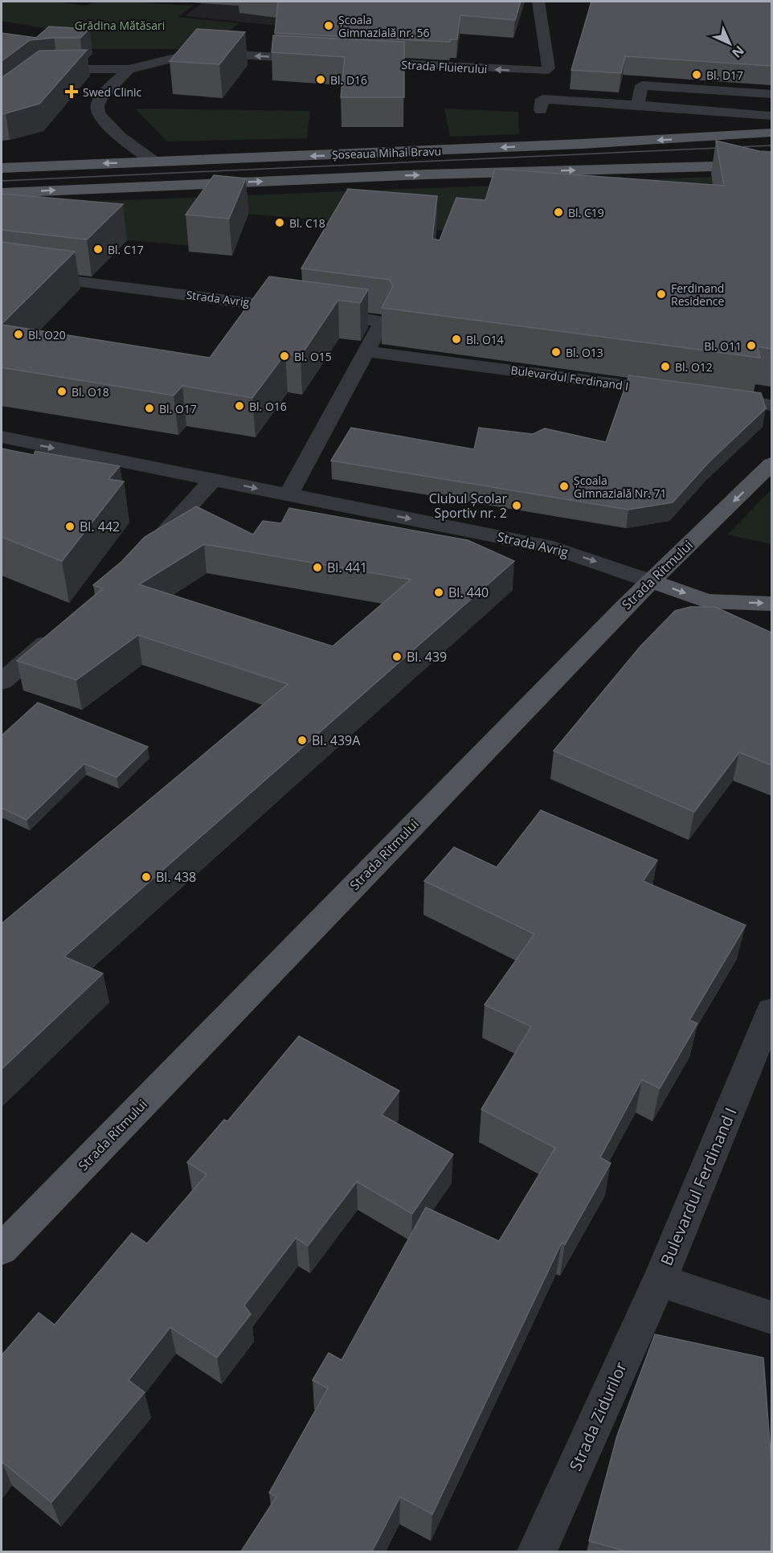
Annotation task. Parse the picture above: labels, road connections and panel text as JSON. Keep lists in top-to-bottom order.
{
  "streets": {
    "main road": ["Șoseaua Mihai Bravu", "Strada Avrig", "Strada Ritmului"],
    "street": ["Strada Fluierului", "Bulevardul Ferdinand I", "Strada Zidurilor"]
  },
  "crossings": [
    ["Strada Avrig", "Strada Ritmului"],
    ["Bulevardul Ferdinand I", "Strada Zidurilor"]
  ],
  "parks": ["Grădina Mătăsari"],
  "places": {
    "other": [
      "Școala Gimnazială nr. 56",
      "Bl. D17",
      "Bl. D16",
      "Bl. C19",
      "Bl. C18",
      "Bl. C17",
      "Ferdinand Residence",
      "Bl. O20",
      "Bl. O14",
      "Bl. O11",
      "Bl. O13",
      "Bl. O15",
      "Bl. O12",
      "Bl. O18",
      "Bl. O16",
      "Bl. O17",
      "Școala Gimnazială Nr. 71",
      "Clubul Școlar Sportiv nr. 2",
      "Bl. 442",
      "Bl. 441",
      "Bl. 440",
      "Bl. 439",
      "Bl. 439A",
      "Bl. 438"
    ],
    "health": ["Swed Clinic"]
  },
  "north": "bottom right"
}
